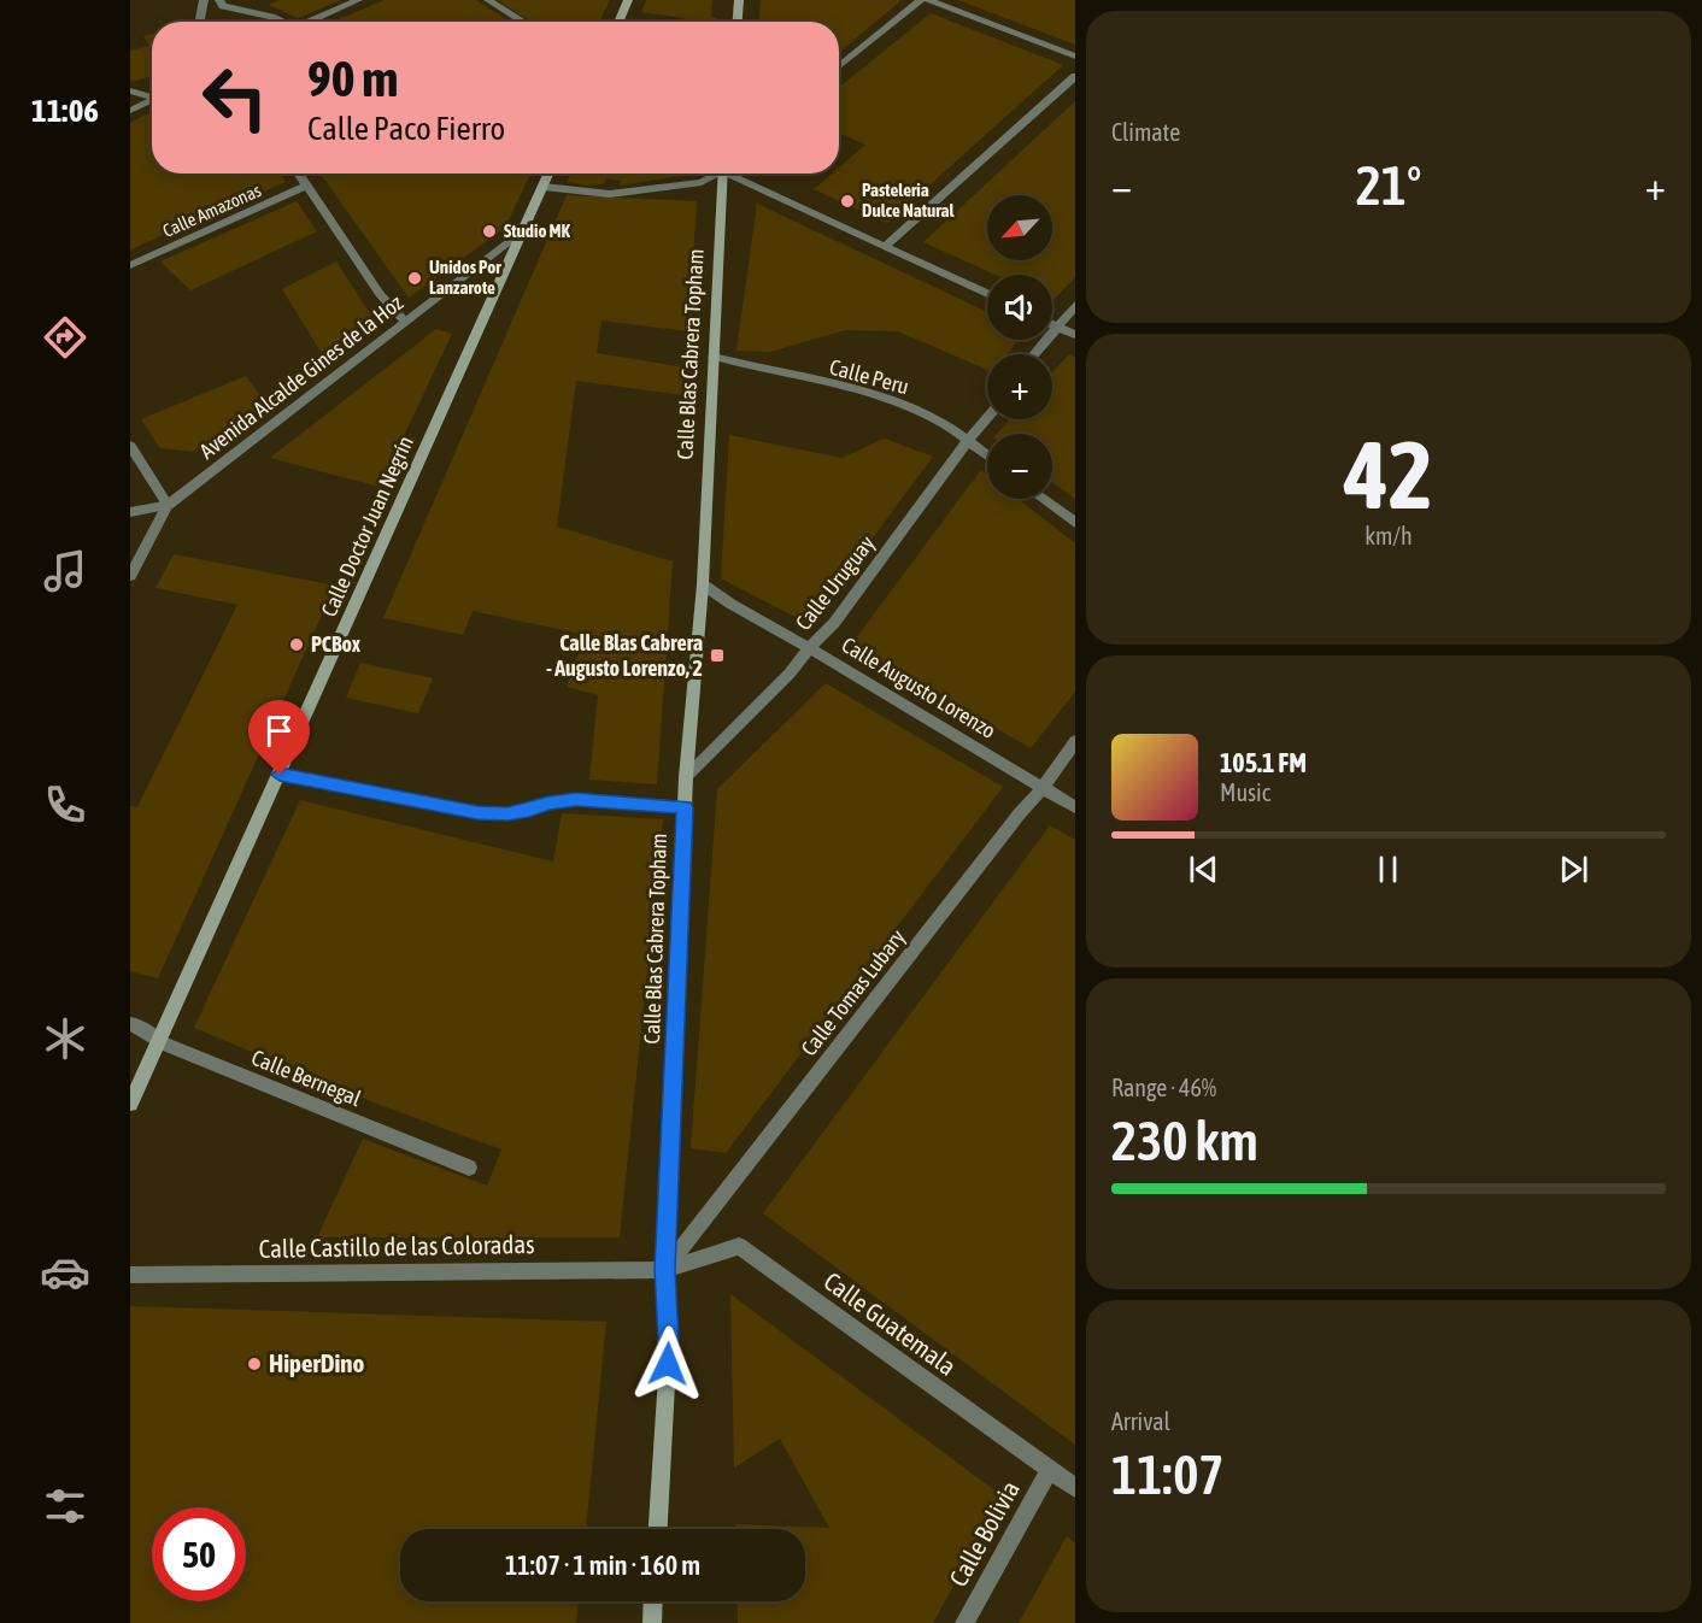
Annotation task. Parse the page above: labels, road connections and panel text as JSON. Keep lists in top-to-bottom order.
{
  "streets": {
    "main road": ["Calle Blas Cabrera Topham", "Calle Doctor Juan Negrín"],
    "street": [
      "Calle Amazonas",
      "Avenida Alcalde Gines de la Hoz",
      "Calle Peru",
      "Calle Uruguay",
      "Calle Augusto Lorenzo",
      "Calle Tomas Lubary",
      "Calle Bernegal",
      "Calle Castillo de las Coloradas",
      "Calle Guatemala",
      "Calle Bolivia"
    ]
  },
  "crossings": [
    ["Calle Blas Cabrera Topham", "Calle Peru"],
    ["Calle Blas Cabrera Topham", "Calle Uruguay"],
    ["Calle Blas Cabrera Topham", "Calle Augusto Lorenzo"],
    ["Calle Blas Cabrera Topham", "Calle Tomas Lubary"],
    ["Calle Blas Cabrera Topham", "Calle Castillo de las Coloradas"],
    ["Calle Blas Cabrera Topham", "Calle Guatemala"],
    ["Avenida Alcalde Gines de la Hoz", "Calle Doctor Juan Negrín"],
    ["Calle Peru", "Calle Uruguay"],
    ["Calle Doctor Juan Negrín", "Calle Bernegal"],
    ["Calle Uruguay", "Calle Augusto Lorenzo"],
    ["Calle Augusto Lorenzo", "Calle Tomas Lubary"],
    ["Calle Tomas Lubary", "Calle Castillo de las Coloradas"],
    ["Calle Tomas Lubary", "Calle Guatemala"],
    ["Calle Castillo de las Coloradas", "Calle Guatemala"],
    ["Calle Guatemala", "Calle Bolivia"]
  ],
  "places": {
    "other": [
      "Pasteleria Dulce Natural",
      "Studio MK",
      "Unidos Por Lanzarote",
      "PCBox",
      "HiperDino"
    ],
    "transit": ["Calle Blas Cabrera - Augusto Lorenzo, 2"]
  },
  "north": "bottom left",
  "page": {
    "tabs": "11:06",
    "tile": [
      "Climate",
      ["42", "km/h"],
      ["Range · 46%", "230 km"],
      ["Arrival", "11:07"]
    ],
    "turn": ["90 m", "Calle Paco Fierro"],
    "heat": ["−", "21°", "+"],
    "map_buttons": ["+", "−"],
    "song": ["105.1 FM", "Music"],
    "limit": "50",
    "trip": "11:07 · 1 min · 160 m"
  }
}
